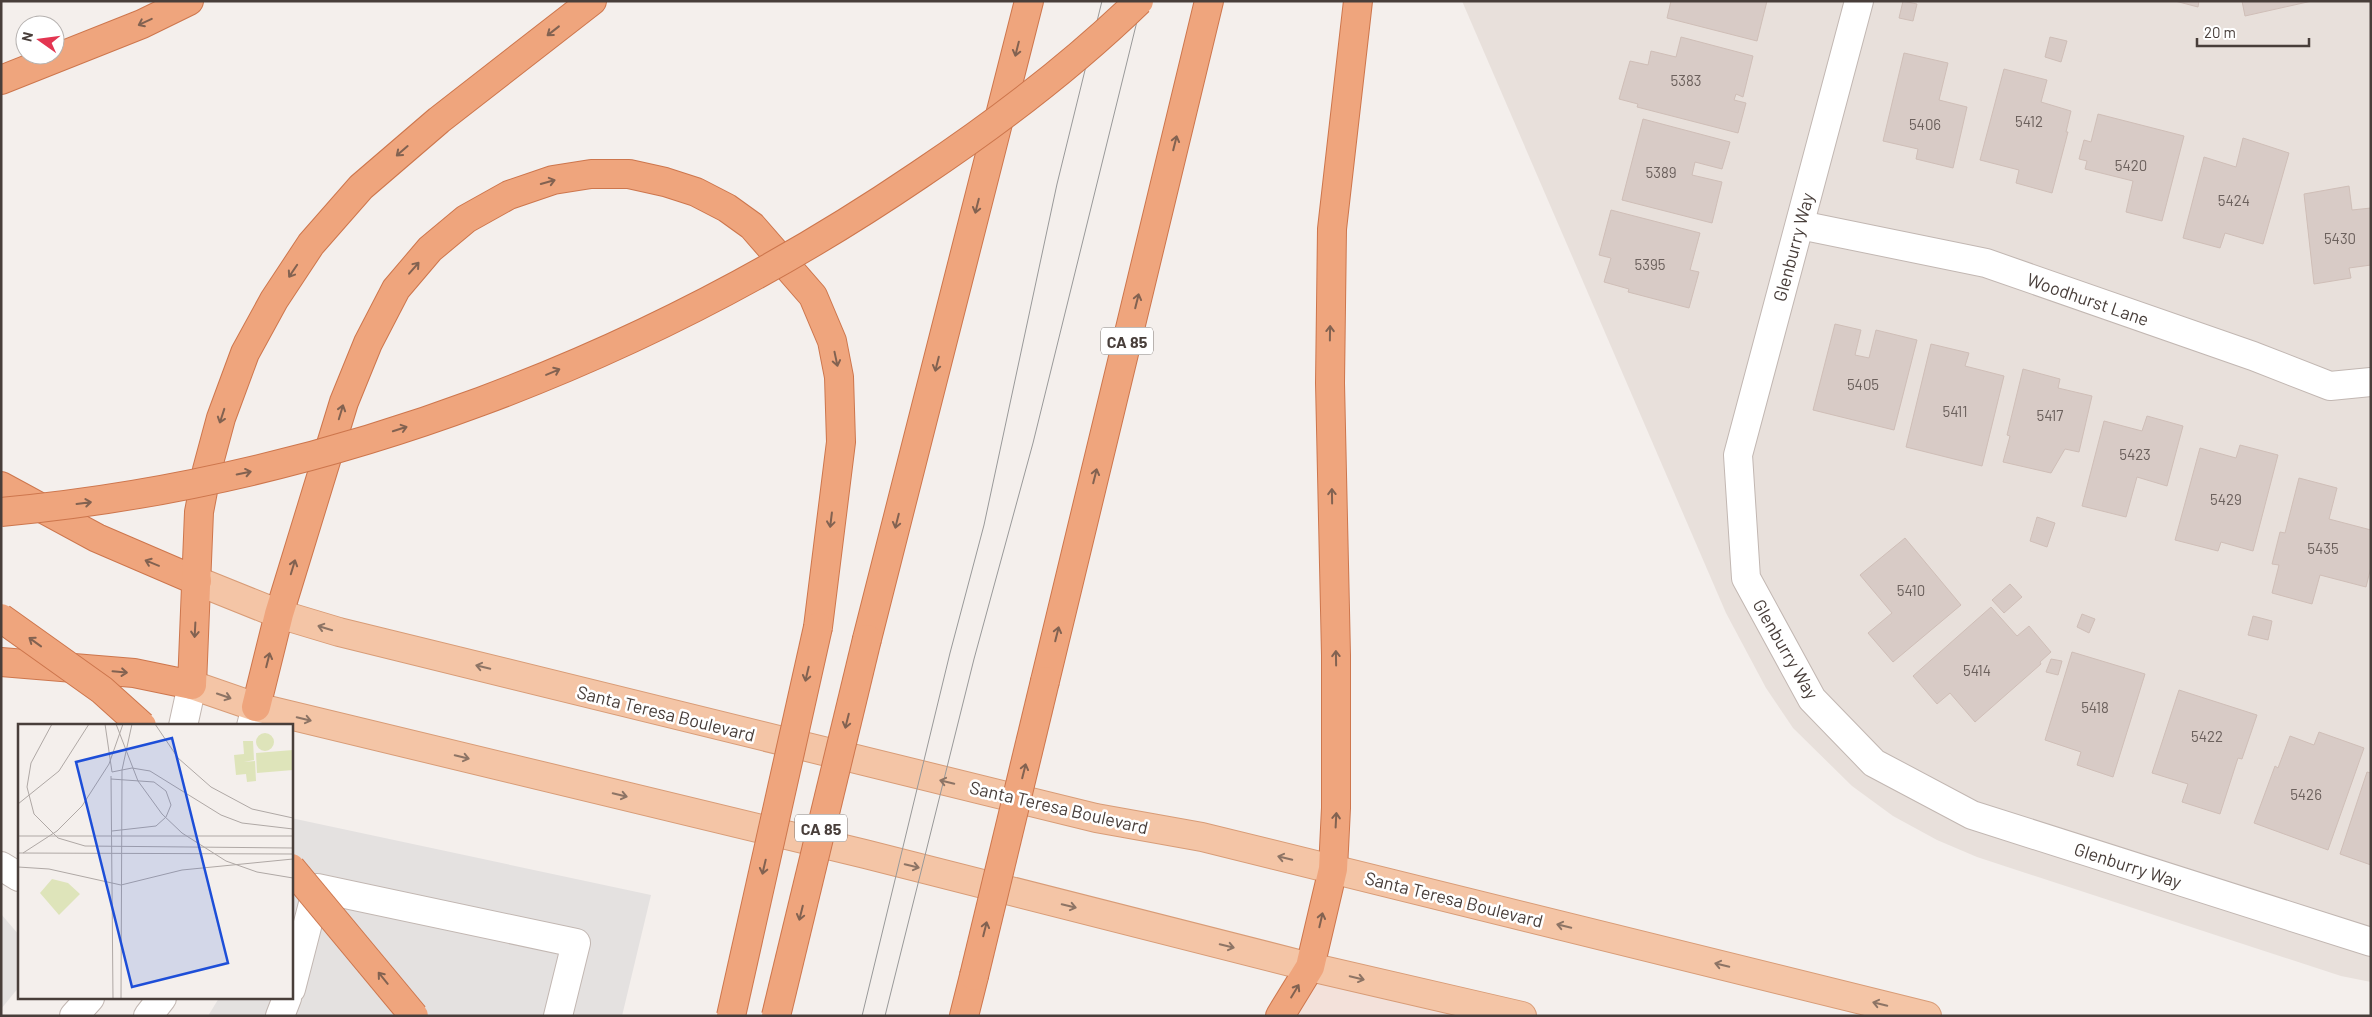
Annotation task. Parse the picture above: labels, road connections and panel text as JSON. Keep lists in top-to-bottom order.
{
  "streets": {
    "highway": ["CA 85"],
    "main road": ["Santa Teresa Boulevard"],
    "street": ["Glenburry Way", "Woodhurst Lane"]
  },
  "crossings": [
    ["Glenburry Way", "Woodhurst Lane"]
  ],
  "house_numbers": [
    "5383",
    "5412",
    "5406",
    "5420",
    "5389",
    "5424",
    "5430",
    "5395",
    "5405",
    "5411",
    "5417",
    "5423",
    "5429",
    "5435",
    "5410",
    "5414",
    "5418",
    "5422",
    "5426"
  ],
  "scale_bar": "20 m",
  "north": "left"
}
